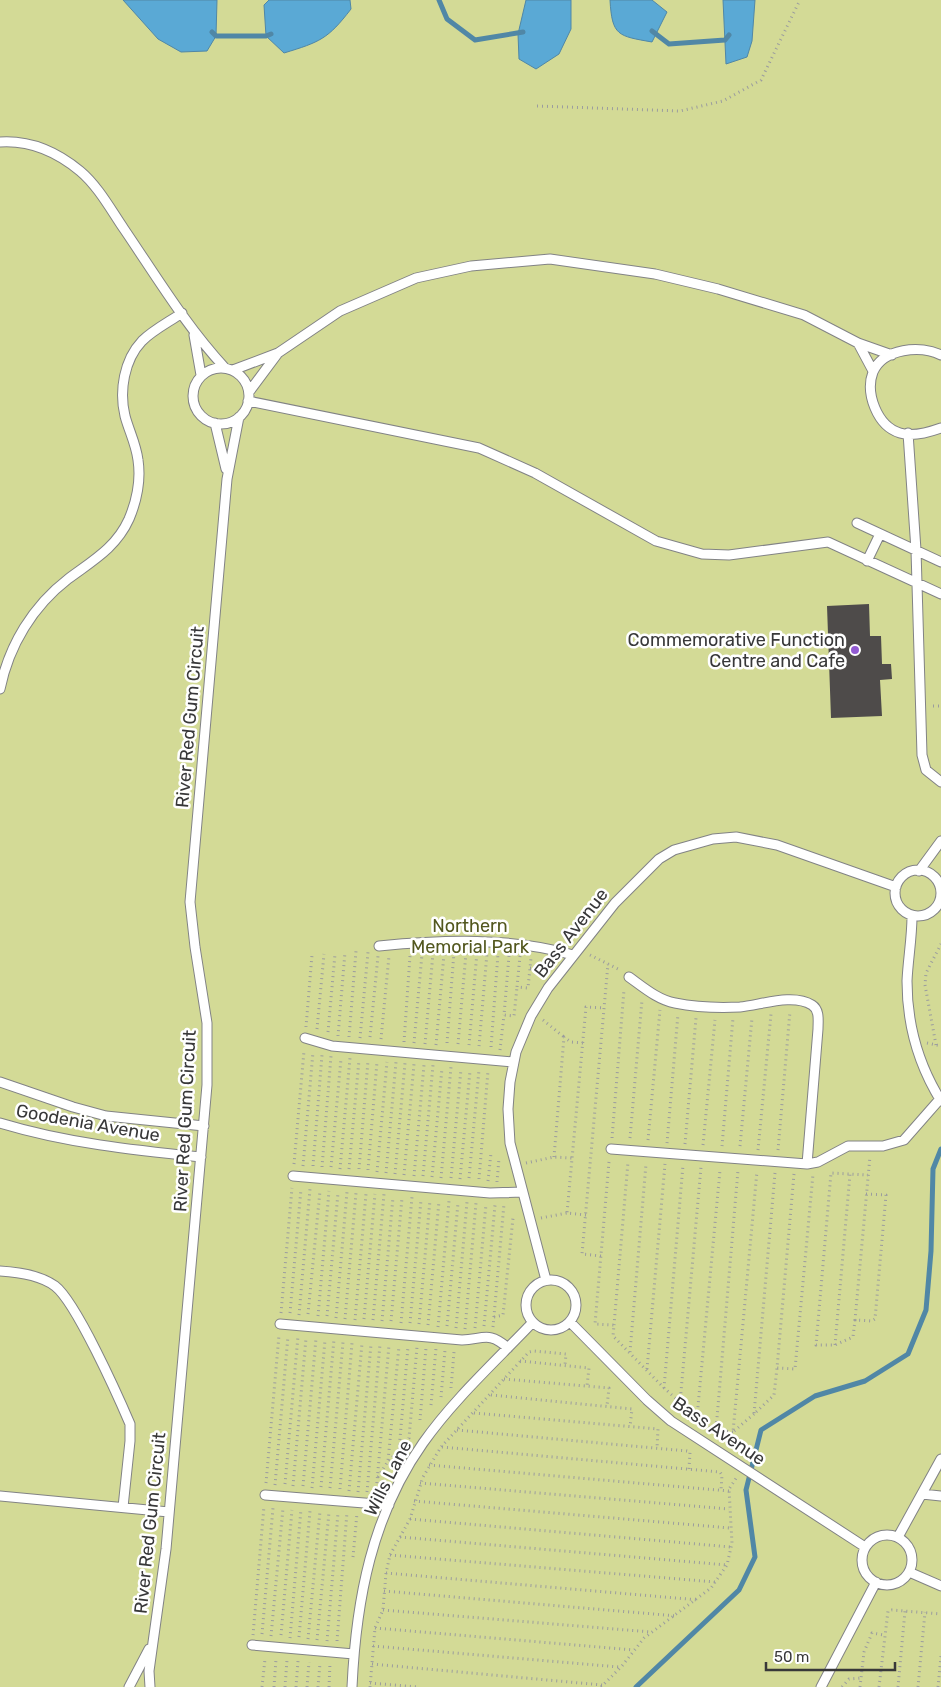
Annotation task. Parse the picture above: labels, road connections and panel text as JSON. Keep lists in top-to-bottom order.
{
  "streets": {
    "lane": [
      "River Red Gum Circuit",
      "Bass Avenue",
      "Goodenia Avenue",
      "Wills Lane"
    ]
  },
  "crossings": [
    ["River Red Gum Circuit", "Goodenia Avenue"],
    ["Bass Avenue", "Wills Lane"]
  ],
  "parks": ["Northern Memorial Park"],
  "places": ["Commemorative Function Centre and Cafe"],
  "scale_bar": "50 m"
}
